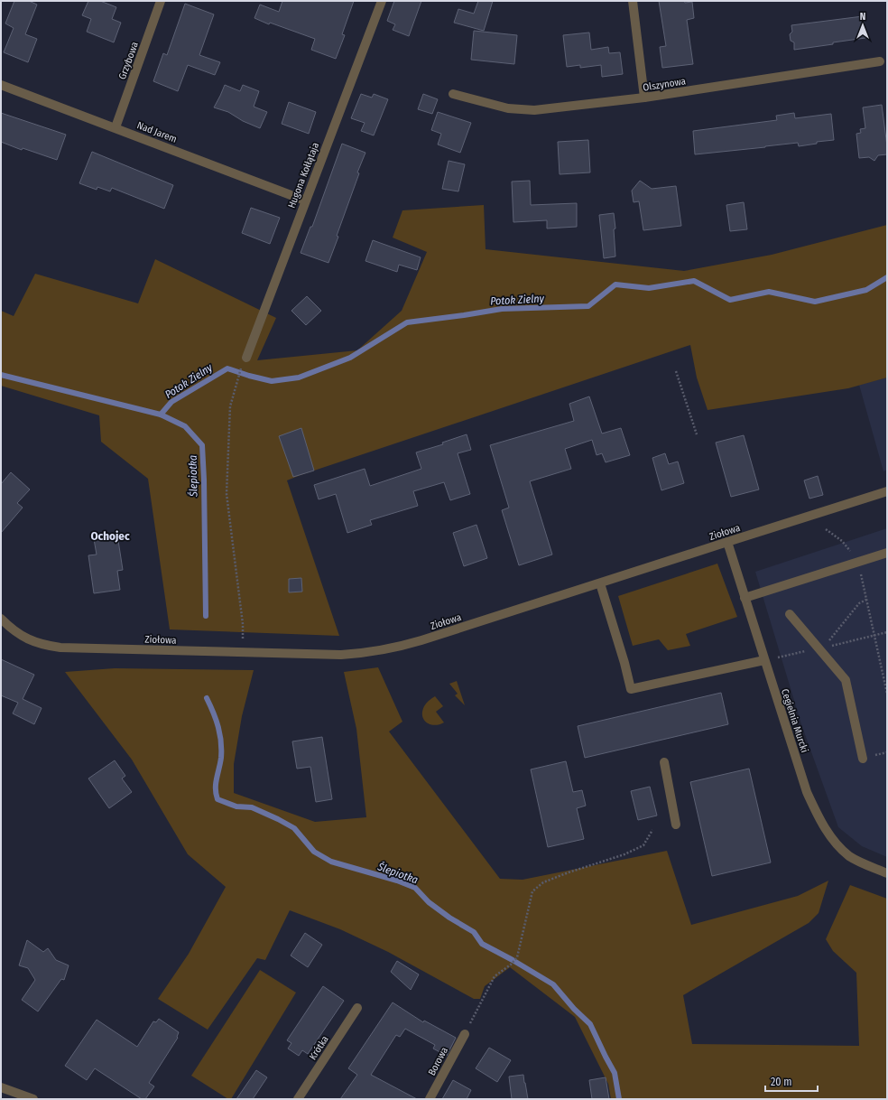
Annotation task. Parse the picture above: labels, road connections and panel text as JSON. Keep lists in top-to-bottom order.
{
  "streets": {
    "street": [
      "Grzybowa",
      "Olszynowa",
      "Nad Jarem",
      "Hugona Kołłątaja",
      "Ziołowa",
      "Cegielnia Murcki",
      "Krótka",
      "Borowa"
    ]
  },
  "crossings": [
    ["Grzybowa", "Nad Jarem"],
    ["Nad Jarem", "Hugona Kołłątaja"],
    ["Ziołowa", "Cegielnia Murcki"]
  ],
  "districts": ["Ochojec"],
  "water": ["Potok Zielny", "Ślepiotka"],
  "scale_bar": "20 m",
  "north": "top"
}
